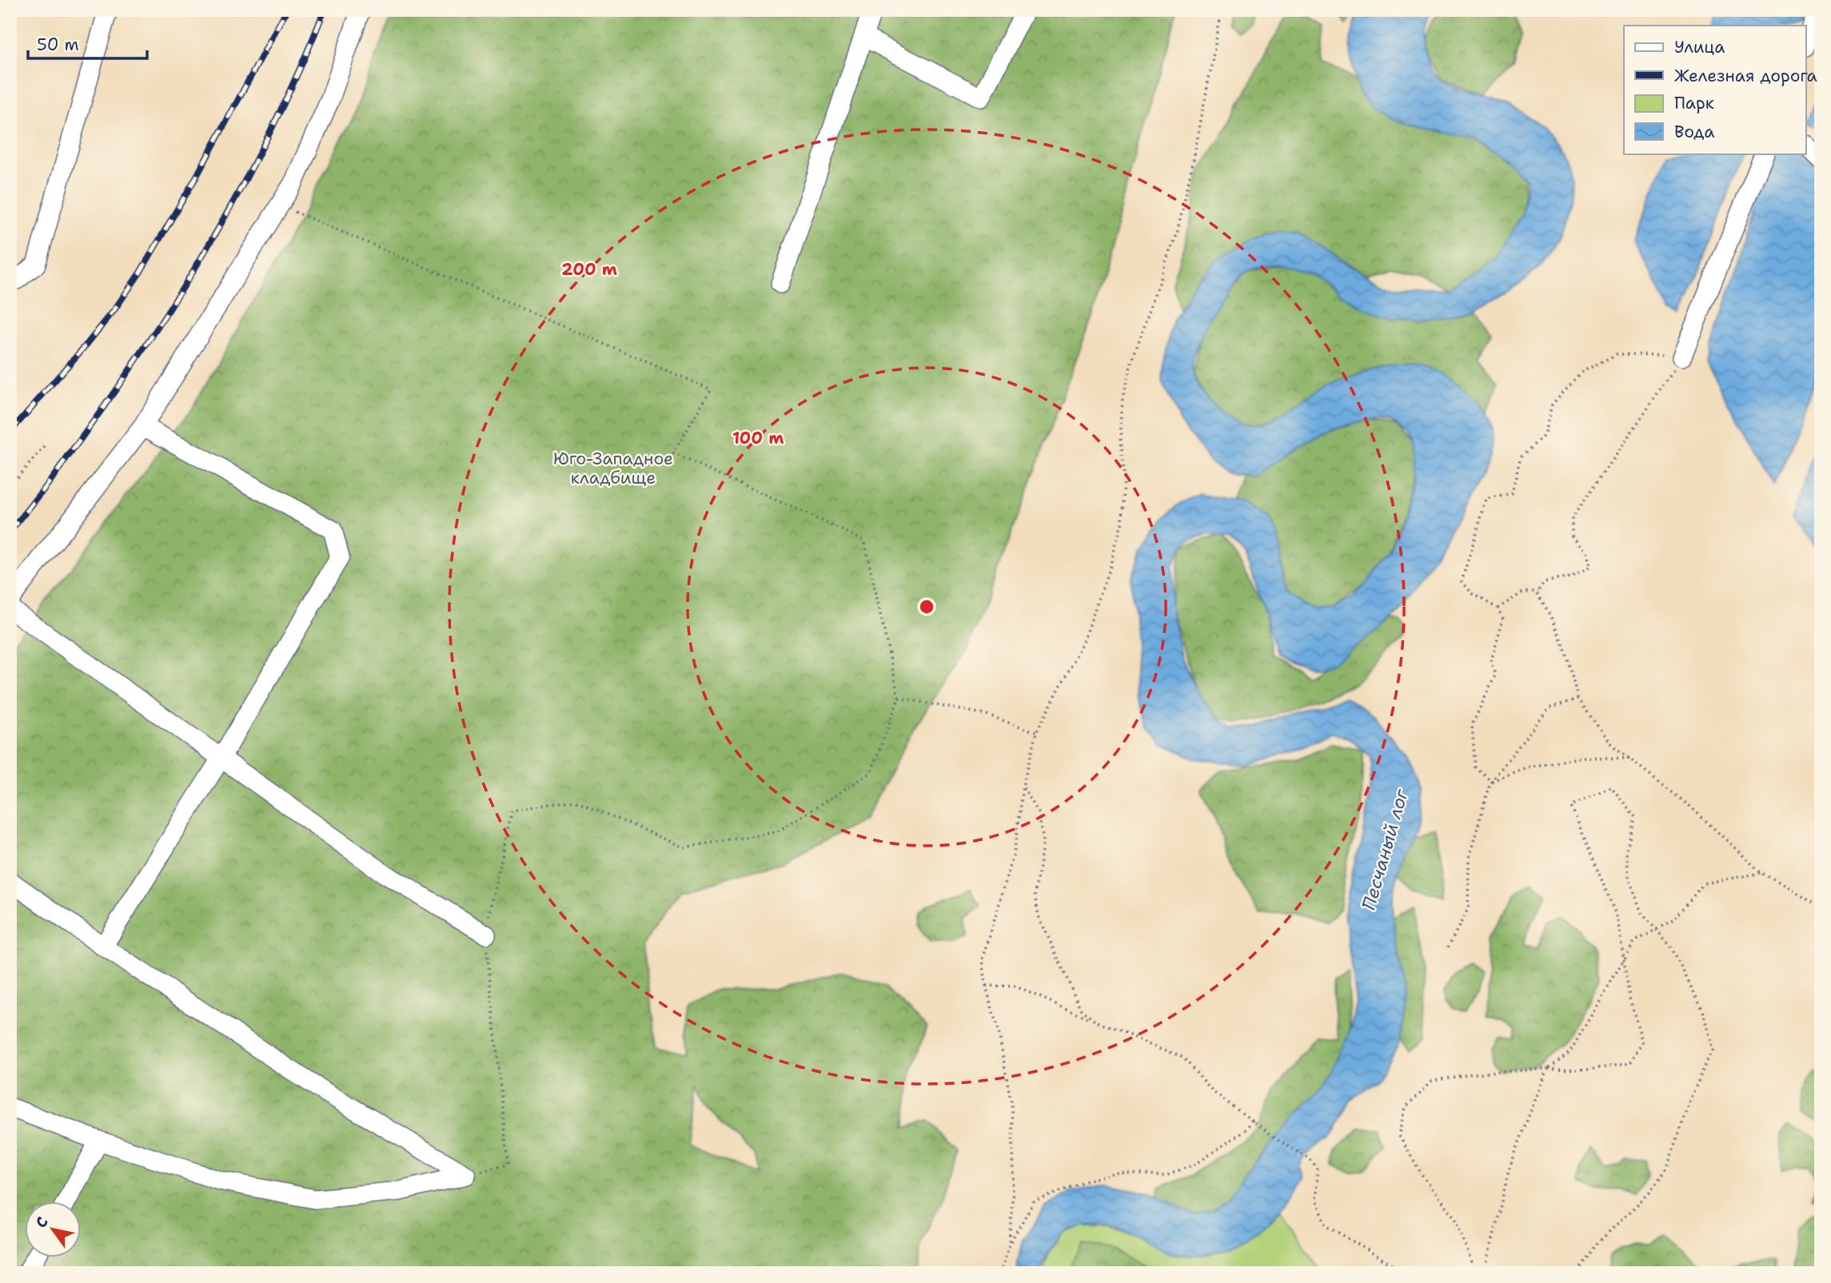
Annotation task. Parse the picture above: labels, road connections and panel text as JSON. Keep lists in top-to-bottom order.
{
  "water": ["Песчаный лог"],
  "parks": ["Юго-Западное кладбище"],
  "legend": [
    "Улица",
    "Железная дорога",
    "Парк",
    "Вода"
  ],
  "scale_bar": "50 m",
  "north": "top left",
  "rings": ["200 m", "100 m"]
}
